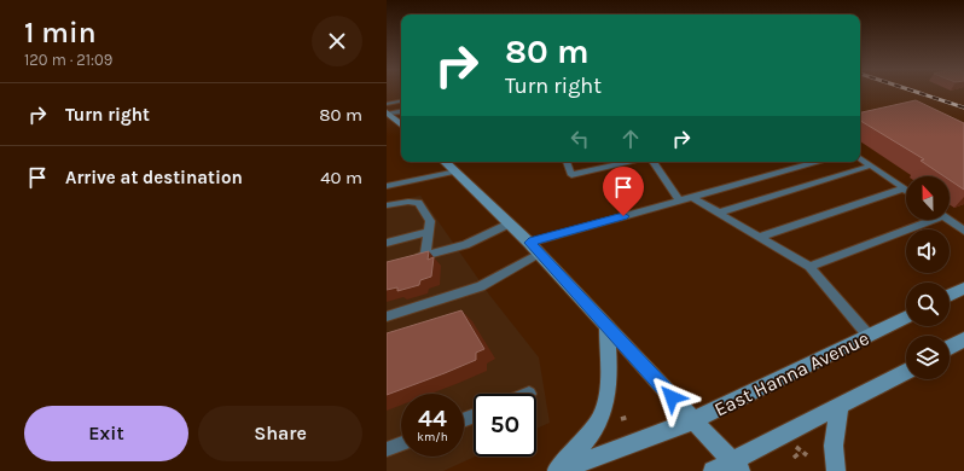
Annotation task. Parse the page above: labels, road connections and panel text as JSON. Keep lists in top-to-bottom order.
{
  "streets": {
    "main road": ["East Hanna Avenue"]
  },
  "north": "top",
  "page": {
    "heading": ["1 min", "120 m · 21:09"],
    "turn": ["80 m", "Turn right"],
    "list": [
      {
        "name": "Turn right",
        "value": "80 m"
      },
      {
        "name": "Arrive at destination",
        "value": "40 m"
      }
    ],
    "speed": "44 km/h",
    "limit": "50",
    "buttons": ["Exit", "Share"]
  }
}
